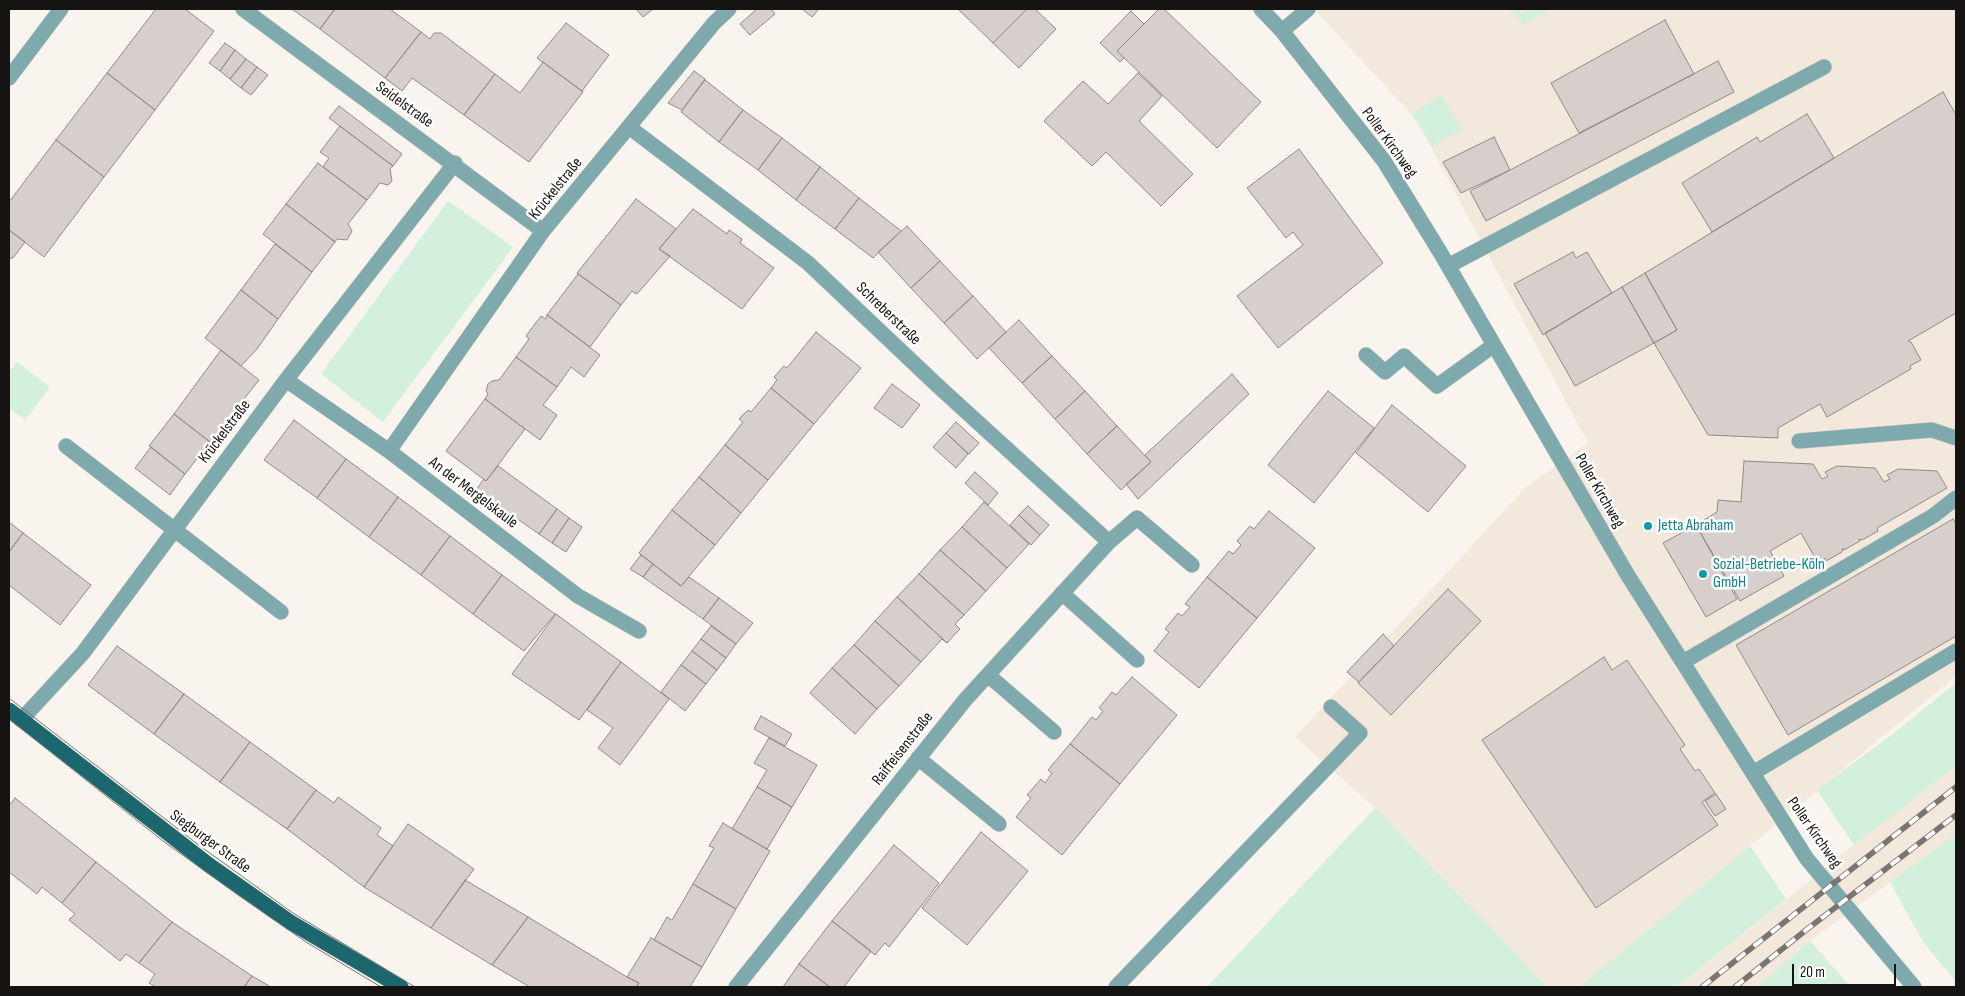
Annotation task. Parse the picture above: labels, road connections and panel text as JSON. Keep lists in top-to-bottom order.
{
  "streets": {
    "main road": ["Siegburger Straße"],
    "street": [
      "Seidelstraße",
      "Poller Kirchweg",
      "Krückelstraße",
      "Schreberstraße",
      "An der Mergelskaule",
      "Raiffeisenstraße"
    ]
  },
  "crossings": [
    ["Seidelstraße", "Krückelstraße"],
    ["Krückelstraße", "Schreberstraße"],
    ["Krückelstraße", "An der Mergelskaule"],
    ["Krückelstraße", "Siegburger Straße"],
    ["Schreberstraße", "Raiffeisenstraße"]
  ],
  "places": ["Jetta Abraham", "Sozial-Betriebe-Köln GmbH"],
  "scale_bar": "20 m"
}
